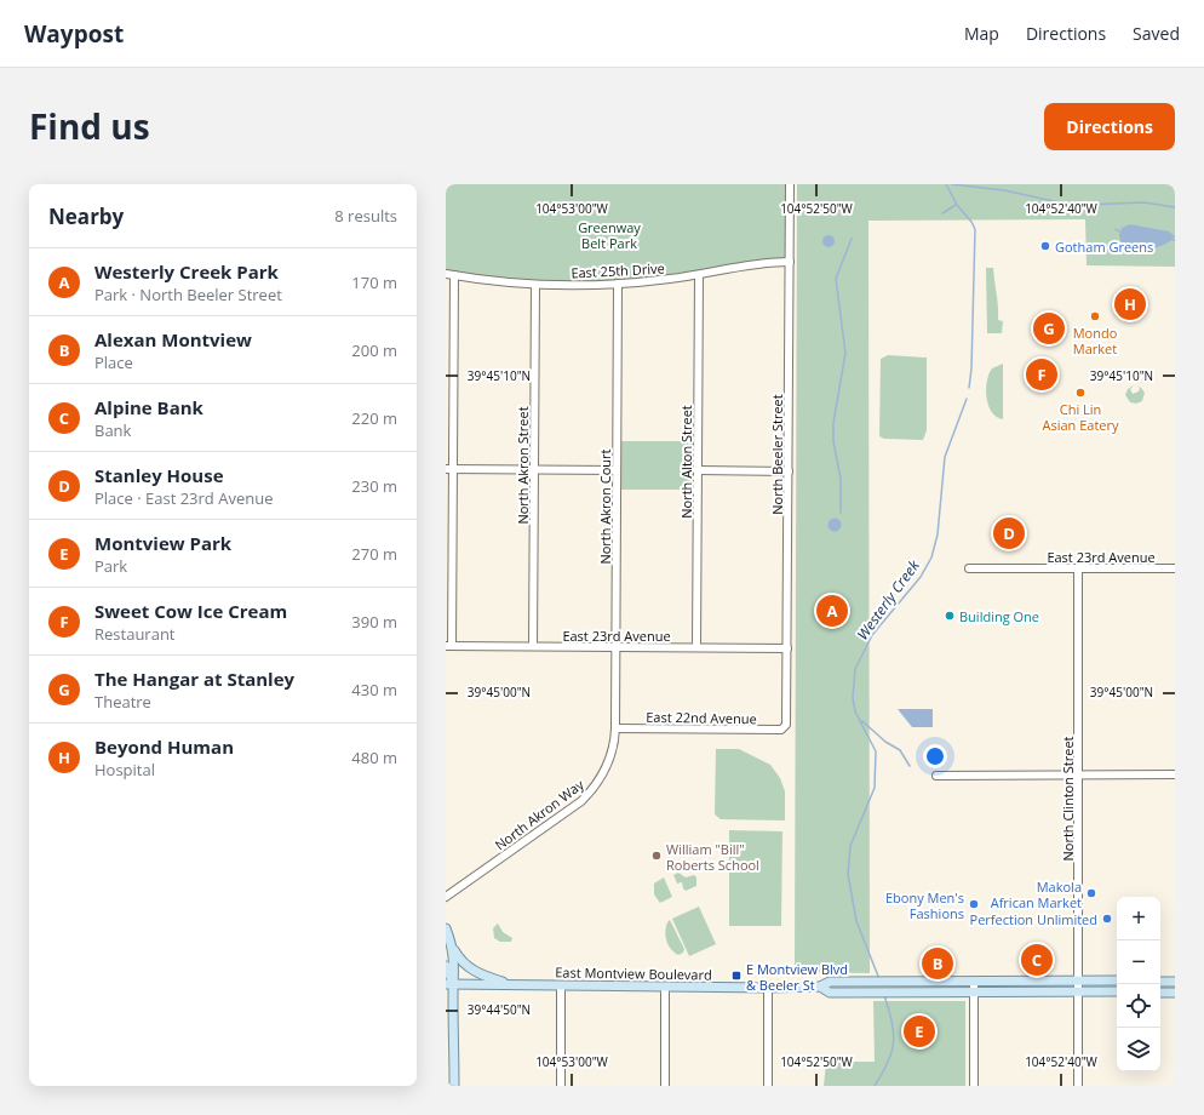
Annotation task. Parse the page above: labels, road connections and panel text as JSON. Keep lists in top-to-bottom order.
{
  "streets": {
    "main road": ["East Montview Boulevard"],
    "street": [
      "East 25th Drive",
      "North Beeler Street",
      "North Alton Street",
      "North Akron Street",
      "North Akron Court",
      "East 23rd Avenue",
      "East 22nd Avenue",
      "North Clinton Street",
      "North Akron Way"
    ]
  },
  "crossings": [
    ["East 25th Drive", "North Beeler Street"],
    ["East 25th Drive", "North Alton Street"],
    ["East 25th Drive", "North Akron Street"],
    ["East 25th Drive", "North Akron Court"],
    ["North Beeler Street", "East 23rd Avenue"],
    ["North Beeler Street", "East 22nd Avenue"],
    ["North Alton Street", "East 23rd Avenue"],
    ["North Akron Street", "East 23rd Avenue"],
    ["North Akron Court", "East 23rd Avenue"],
    ["North Akron Court", "East 22nd Avenue"],
    ["North Akron Court", "North Akron Way"],
    ["East 23rd Avenue", "North Clinton Street"],
    ["East 22nd Avenue", "North Akron Way"],
    ["North Clinton Street", "East Montview Boulevard"]
  ],
  "water": ["Westerly Creek"],
  "parks": ["Greenway Belt Park"],
  "places": {
    "other": [
      "Gotham Greens",
      "Mondo Market",
      "Chi Lin Asian Eatery",
      "Building One",
      "William \"Bill\" Roberts School",
      "Makola African Market",
      "Ebony Men's Fashions",
      "Perfection Unlimited"
    ],
    "transit": ["E Montview Blvd & Beeler St"]
  },
  "page": {
    "header": "Waypost",
    "nav": ["Map", "Directions", "Saved"],
    "title": "Find us",
    "buttons": "Directions",
    "heading": ["Nearby", "8 results"],
    "list": [
      {
        "mark": "A",
        "name": "Westerly Creek Park",
        "note": "Park · North Beeler Street",
        "value": "170 m"
      },
      {
        "mark": "B",
        "name": "Alexan Montview",
        "note": "Place",
        "value": "200 m"
      },
      {
        "mark": "C",
        "name": "Alpine Bank",
        "note": "Bank",
        "value": "220 m"
      },
      {
        "mark": "D",
        "name": "Stanley House",
        "note": "Place · East 23rd Avenue",
        "value": "230 m"
      },
      {
        "mark": "E",
        "name": "Montview Park",
        "note": "Park",
        "value": "270 m"
      },
      {
        "mark": "F",
        "name": "Sweet Cow Ice Cream",
        "note": "Restaurant",
        "value": "390 m"
      },
      {
        "mark": "G",
        "name": "The Hangar at Stanley",
        "note": "Theatre",
        "value": "430 m"
      },
      {
        "mark": "H",
        "name": "Beyond Human",
        "note": "Hospital",
        "value": "480 m"
      }
    ],
    "pins": [
      "H",
      "G",
      "F",
      "D",
      "A",
      "C",
      "B",
      "E"
    ],
    "map_buttons": ["+", "−"]
  },
  "coordinates": [
    "104°53'00\"W",
    "104°52'50\"W",
    "104°52'40\"W",
    "39°45'10\"N",
    "39°45'00\"N",
    "39°44'50\"N"
  ]
}
